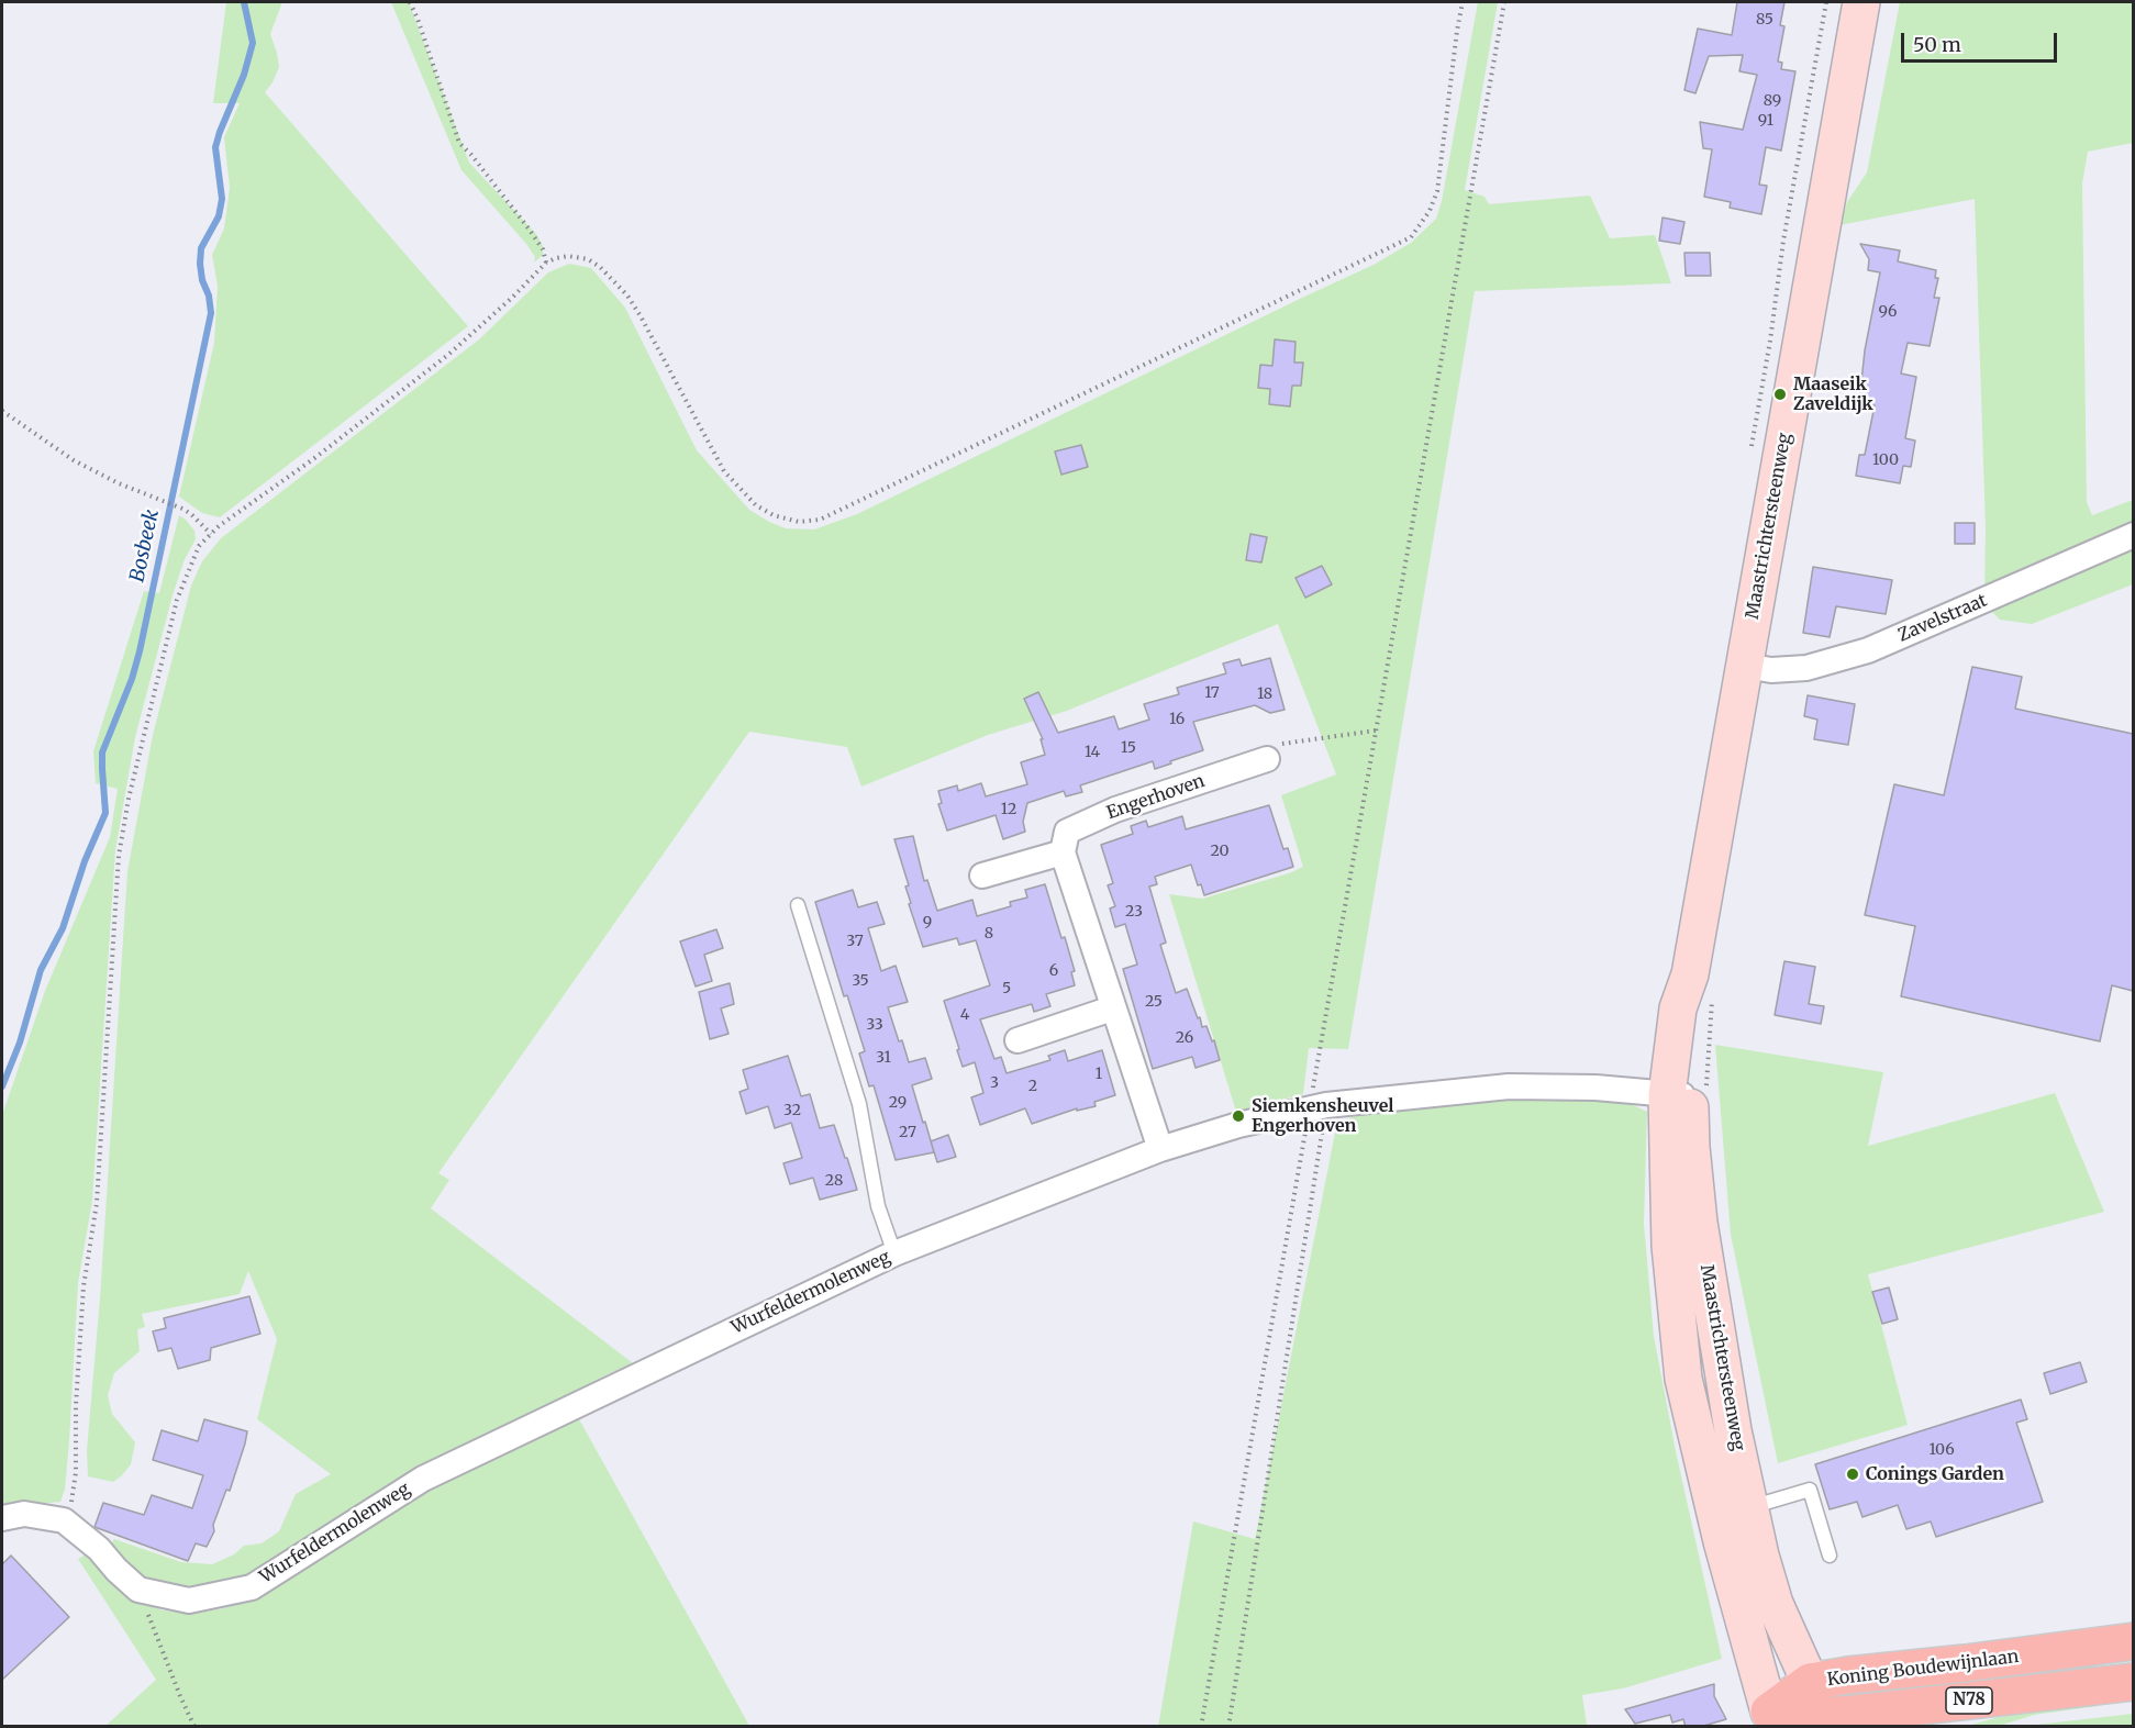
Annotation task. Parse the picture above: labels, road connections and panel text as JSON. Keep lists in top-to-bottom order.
{
  "streets": {
    "main road": ["Maastrichtersteenweg", "Koning Boudewijnlaan", "N78"],
    "street": ["Zavelstraat", "Engerhoven", "Wurfeldermolenweg"]
  },
  "crossings": [
    ["Maastrichtersteenweg", "Zavelstraat"],
    ["Maastrichtersteenweg", "Wurfeldermolenweg"],
    ["Maastrichtersteenweg", "Koning Boudewijnlaan"]
  ],
  "water": ["Bosbeek"],
  "places": ["Maaseik Zaveldijk", "Siemkensheuvel Engerhoven", "Conings Garden"],
  "house_numbers": [
    "85",
    "89",
    "91",
    "96",
    "100",
    "17",
    "18",
    "16",
    "15",
    "14",
    "12",
    "20",
    "23",
    "9",
    "8",
    "37",
    "6",
    "35",
    "5",
    "25",
    "4",
    "33",
    "26",
    "31",
    "1",
    "3",
    "2",
    "29",
    "32",
    "27",
    "28",
    "106"
  ],
  "scale_bar": "50 m"
}
